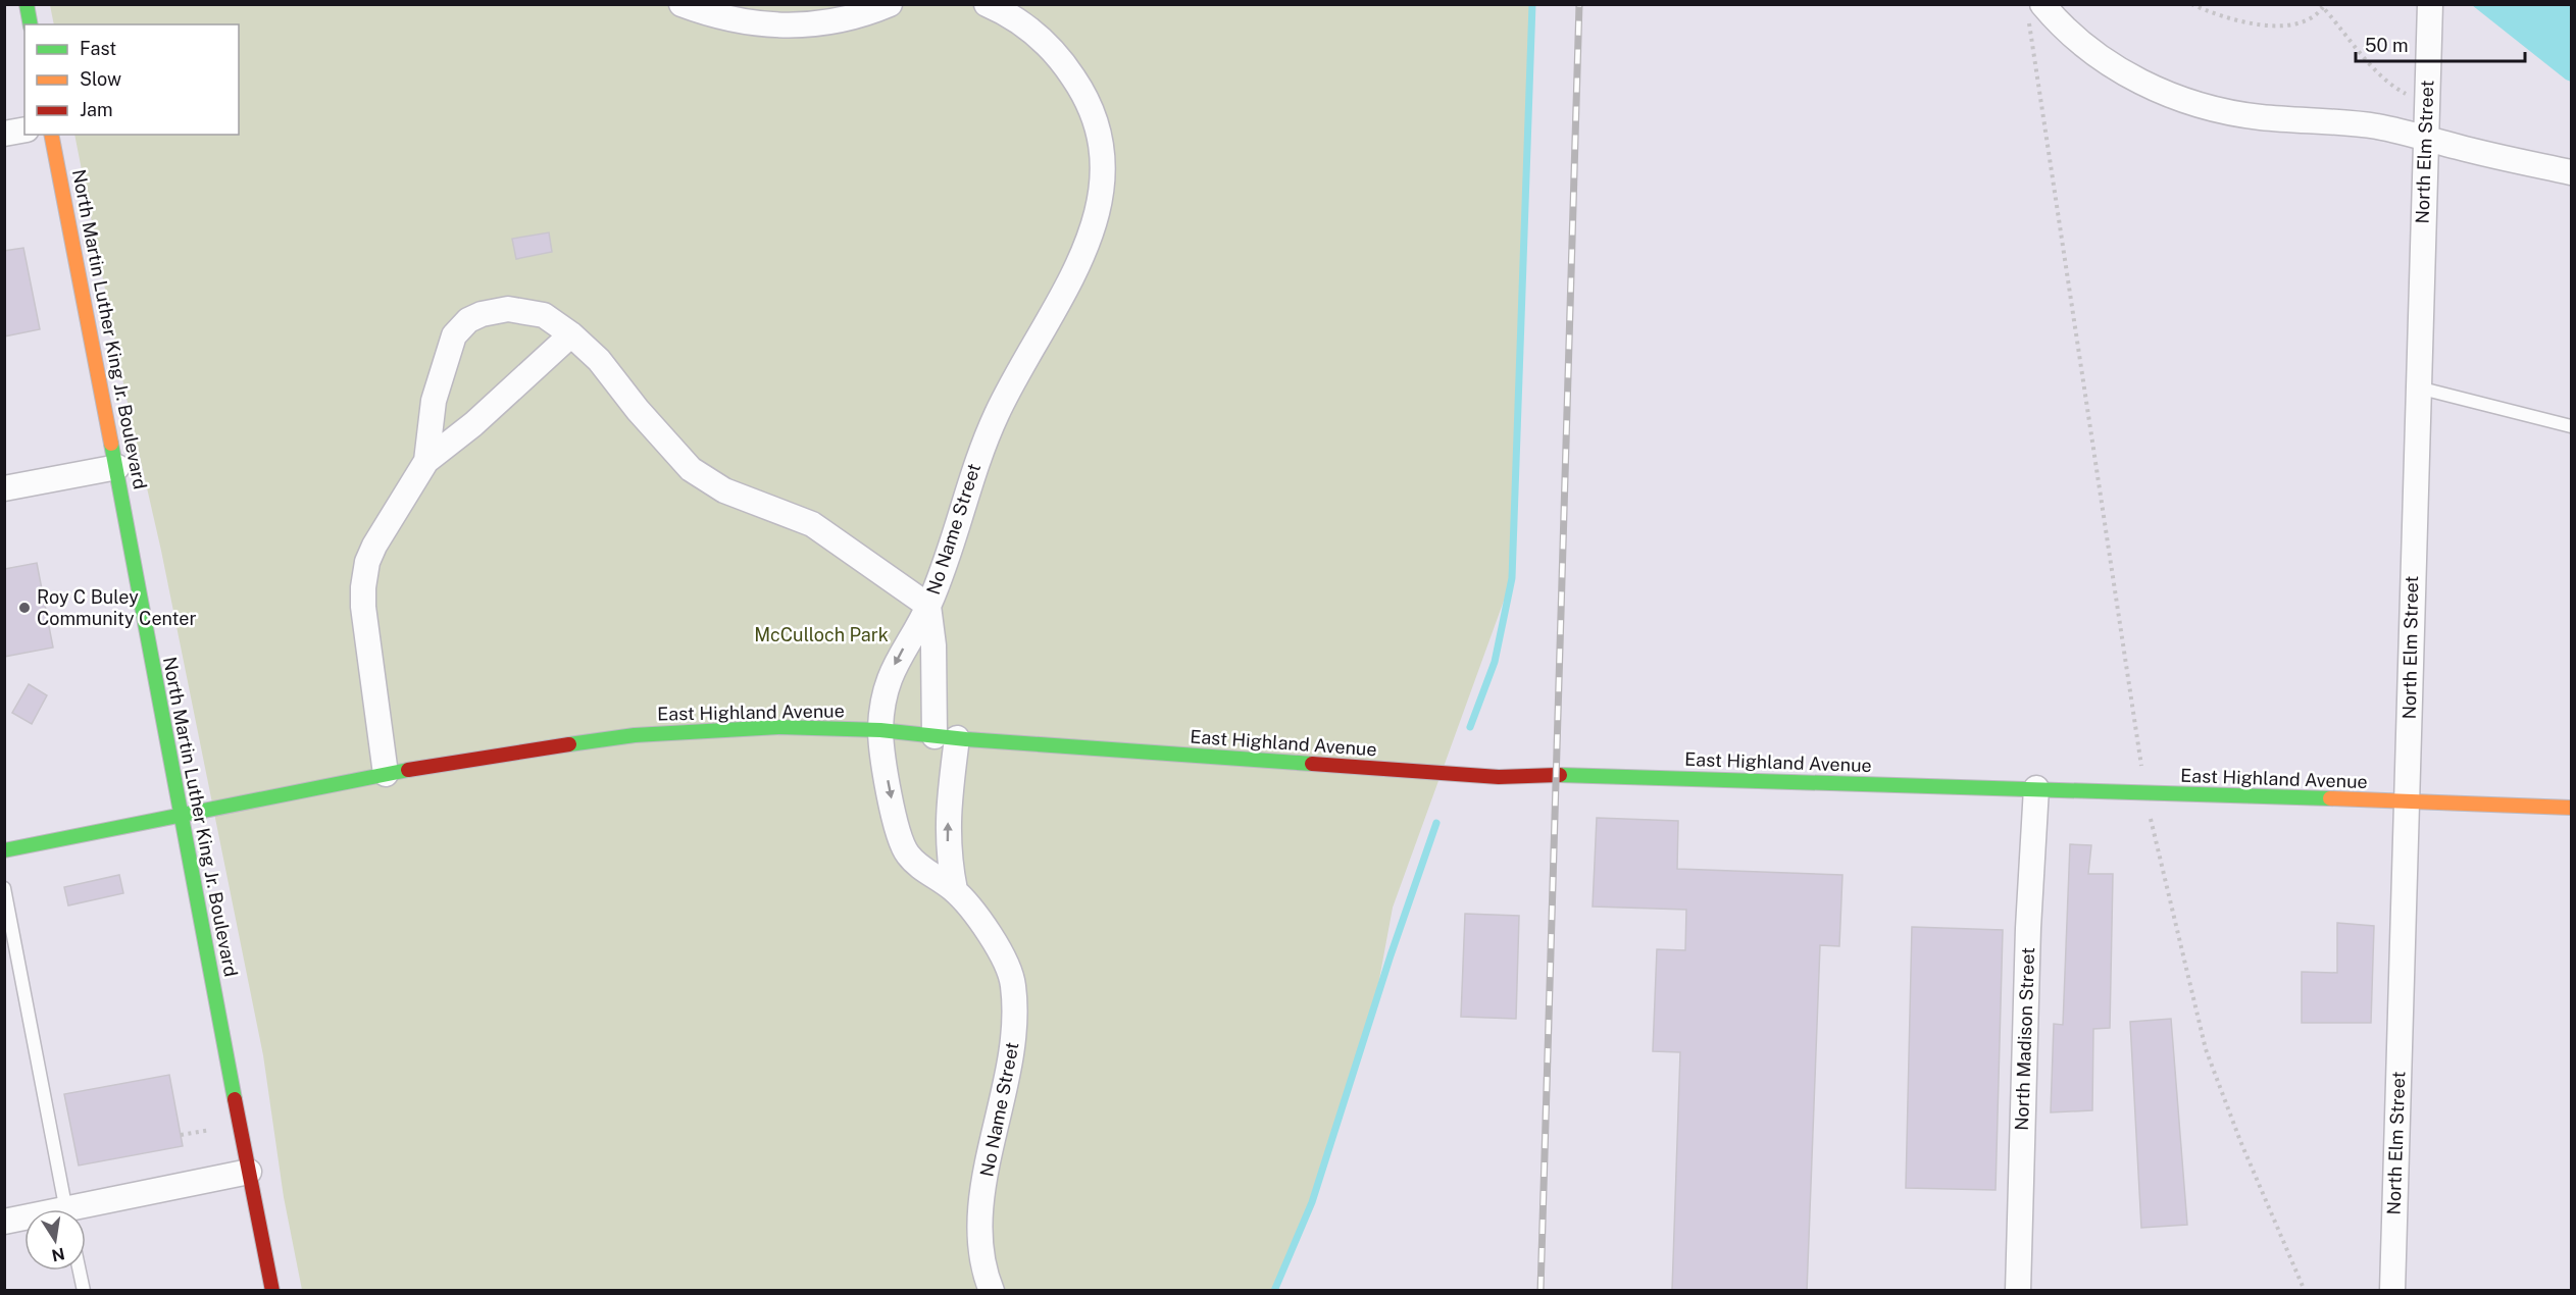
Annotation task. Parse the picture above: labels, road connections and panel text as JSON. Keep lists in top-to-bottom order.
{
  "streets": {
    "street": [
      "North Elm Street",
      "North Martin Luther King Jr. Boulevard",
      "No Name Street",
      "East Highland Avenue",
      "North Madison Street"
    ]
  },
  "crossings": [
    ["North Elm Street", "East Highland Avenue"],
    ["North Martin Luther King Jr. Boulevard", "East Highland Avenue"],
    ["No Name Street", "East Highland Avenue"],
    ["East Highland Avenue", "North Madison Street"]
  ],
  "parks": ["McCulloch Park"],
  "places": ["Roy C Buley Community Center"],
  "legend": ["Fast", "Slow", "Jam"],
  "scale_bar": "50 m",
  "north": "bottom"
}
